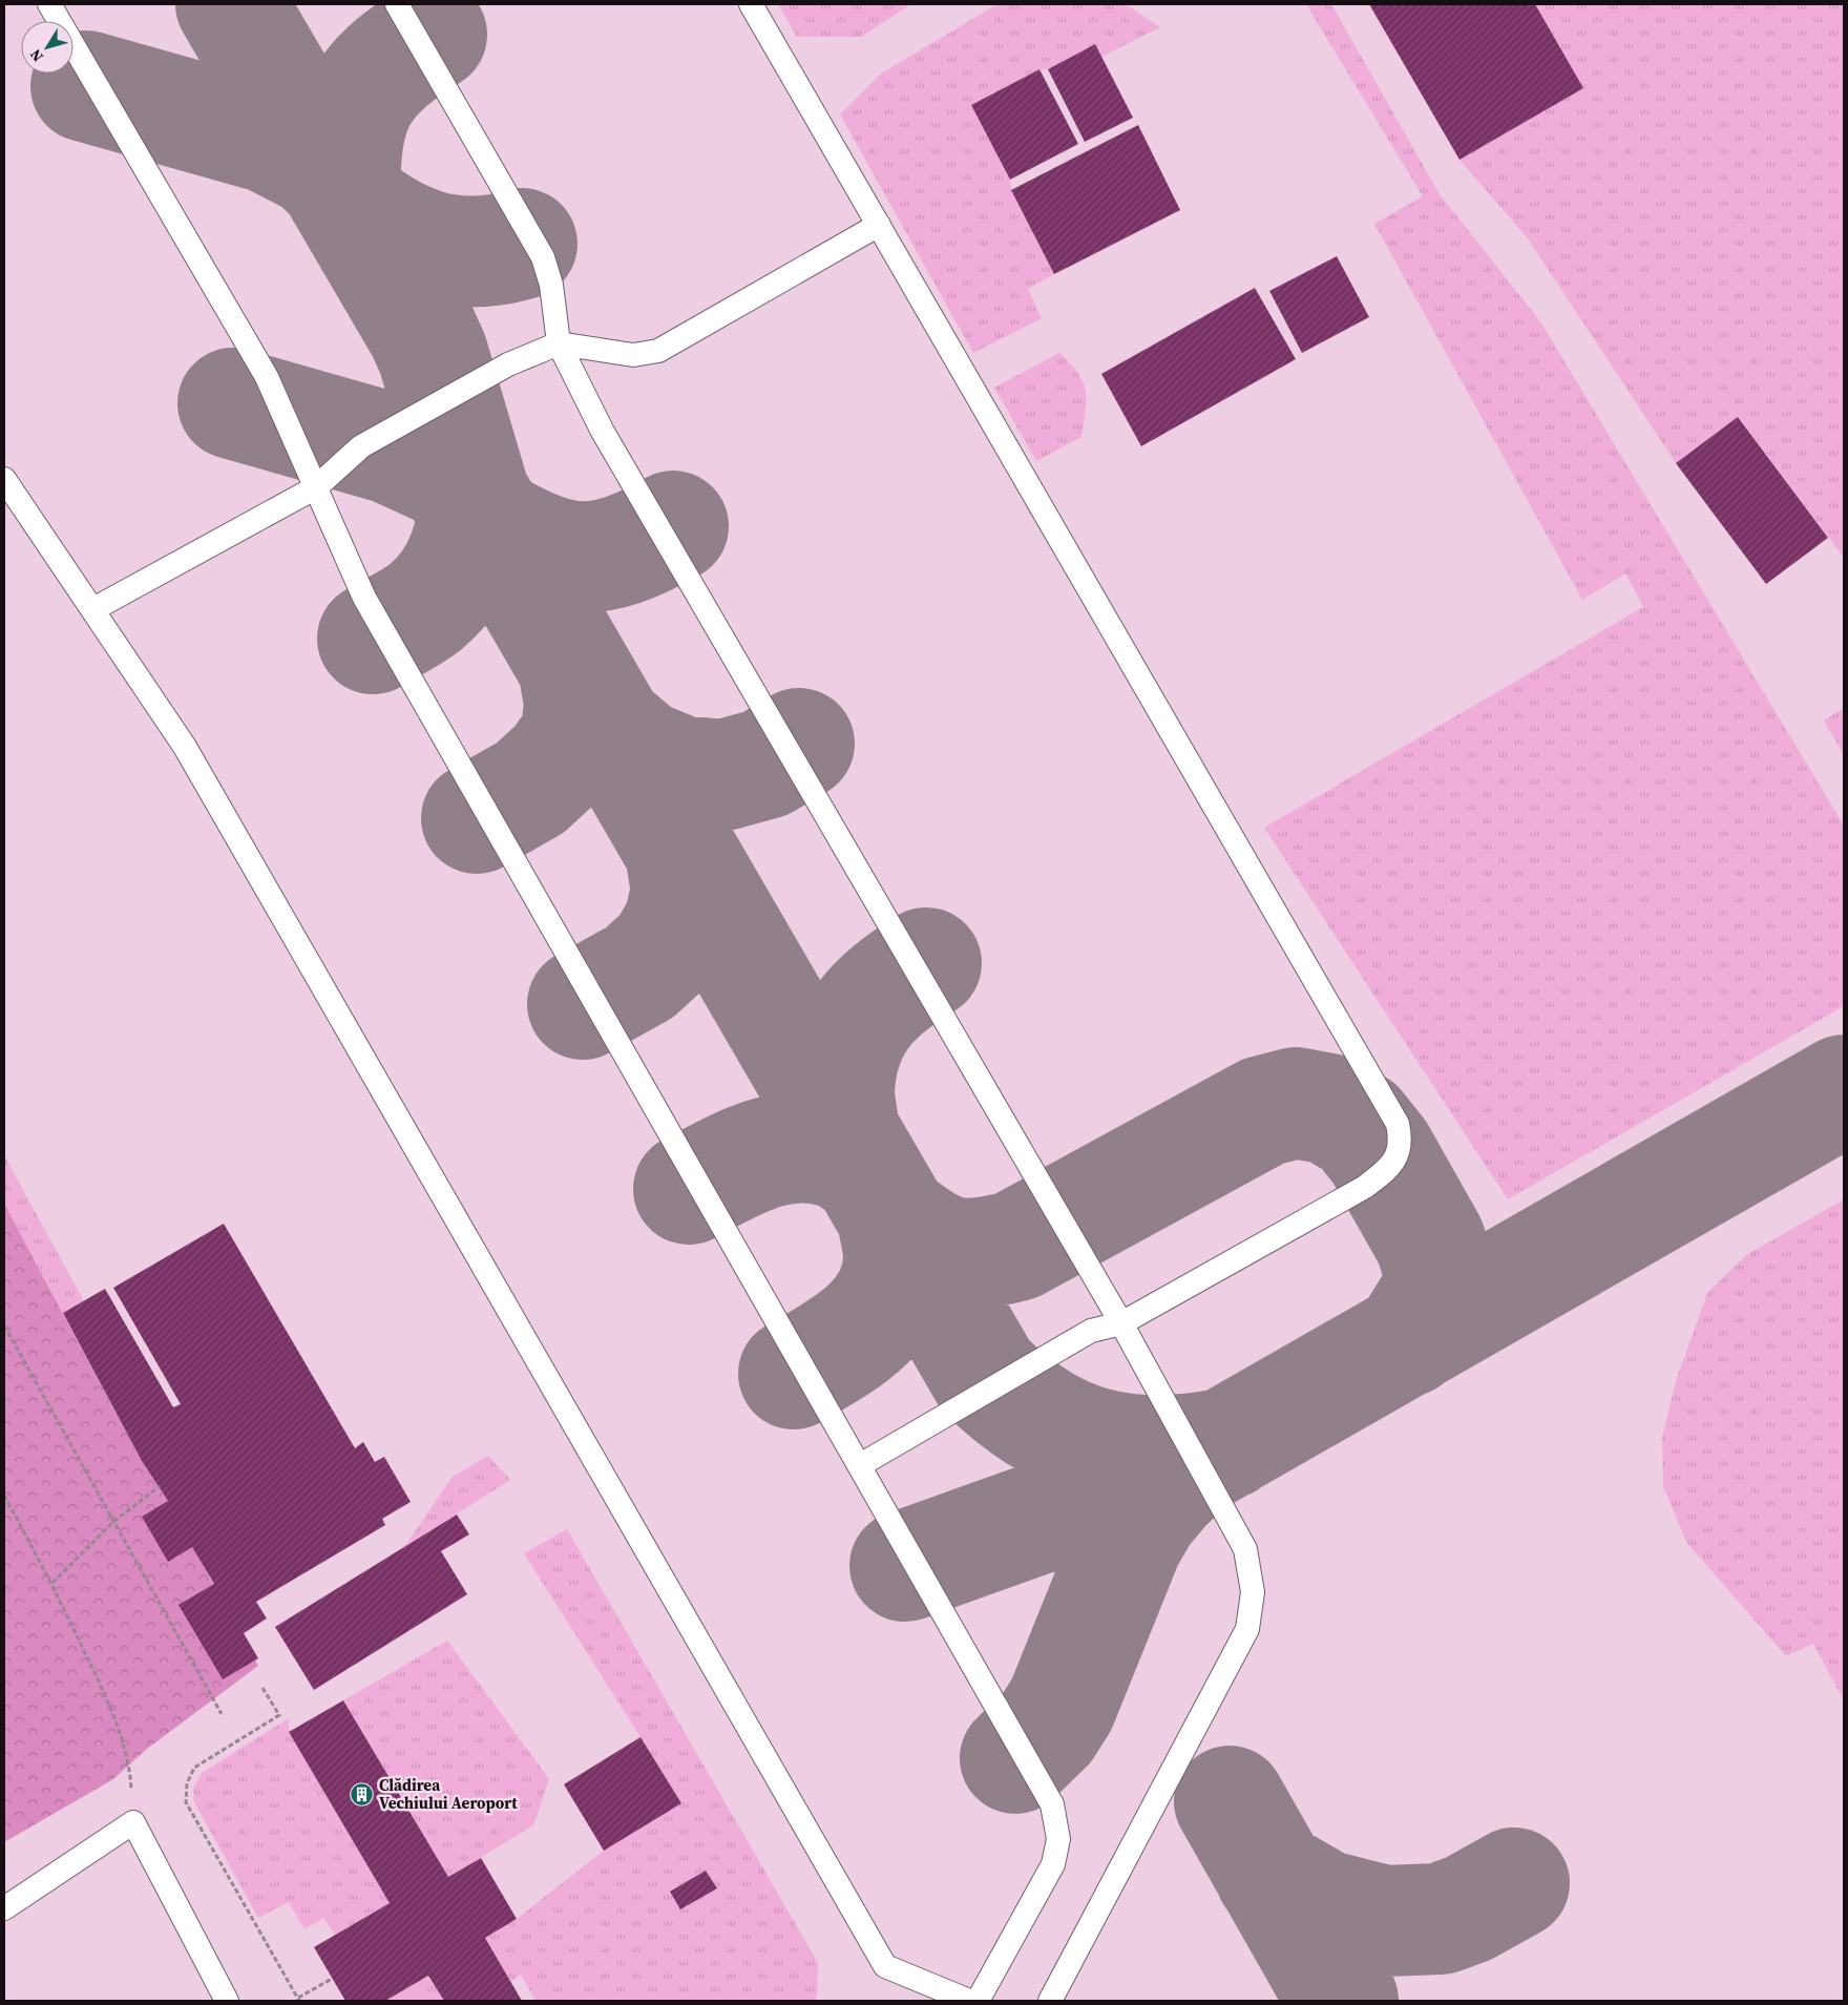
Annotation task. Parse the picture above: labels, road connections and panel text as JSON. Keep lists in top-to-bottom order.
{
  "places": {
    "building": ["Clădirea Vechiului Aeroport"]
  },
  "north": "bottom left"
}
